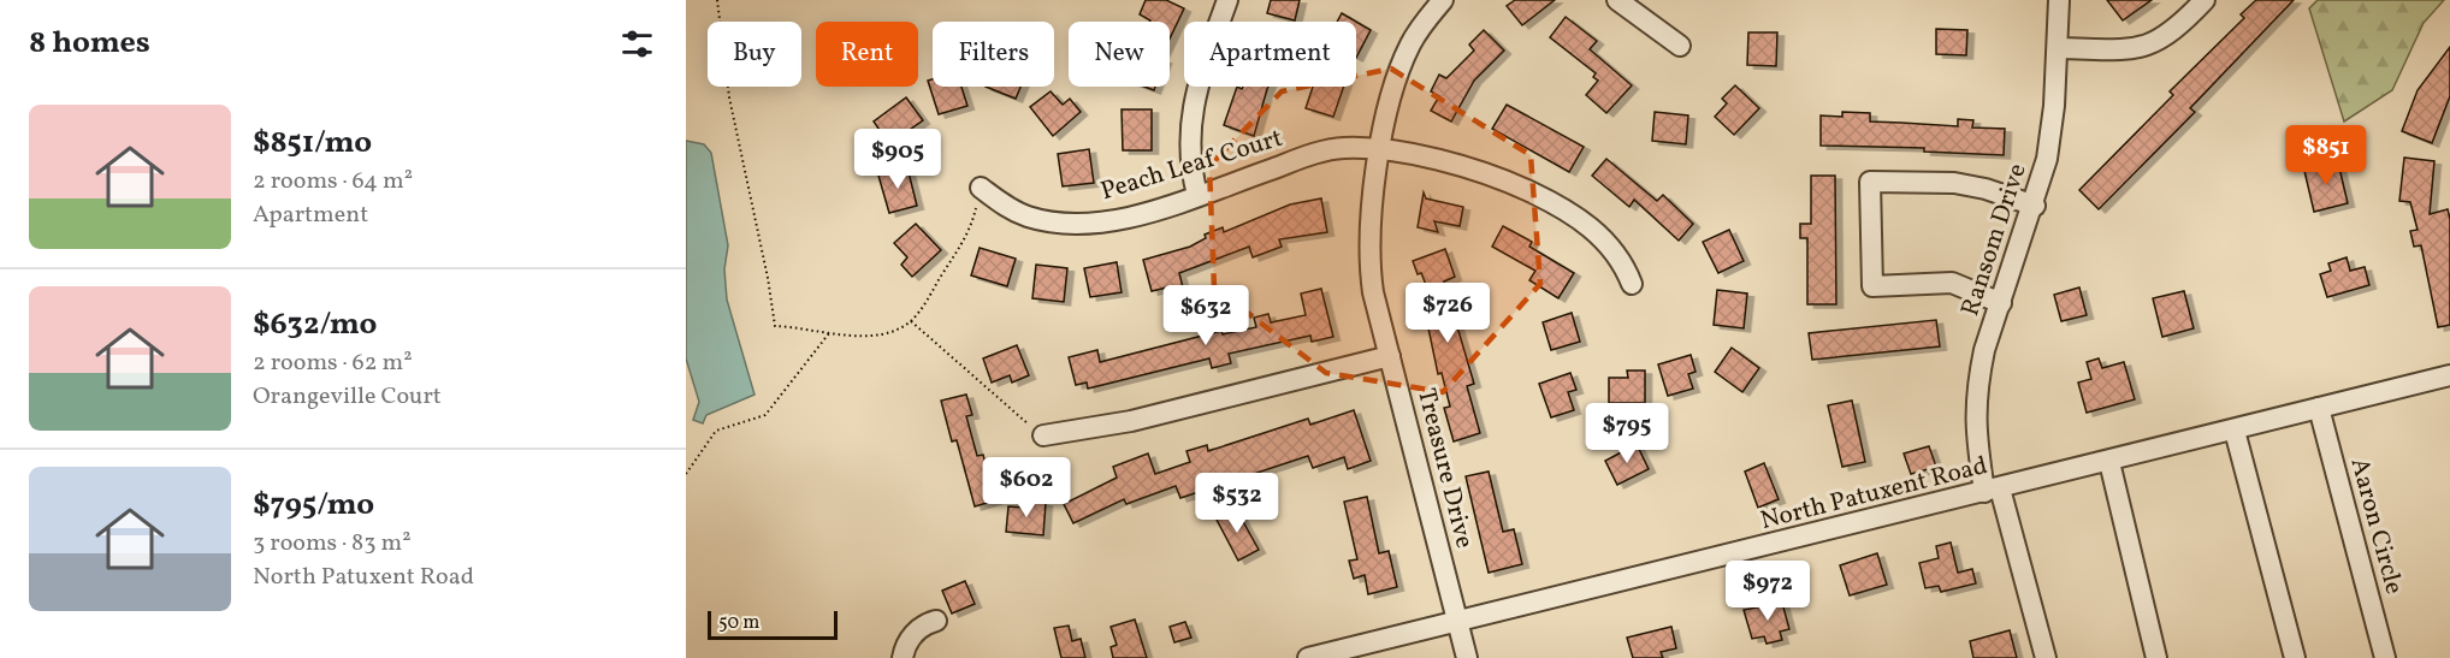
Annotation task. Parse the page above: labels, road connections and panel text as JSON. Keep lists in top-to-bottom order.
{
  "streets": {
    "street": [
      "Peach Leaf Court",
      "Ransom Drive",
      "Treasure Drive",
      "North Patuxent Road",
      "Aaron Circle"
    ]
  },
  "crossings": [
    ["Peach Leaf Court", "Treasure Drive"],
    ["Ransom Drive", "North Patuxent Road"],
    ["Treasure Drive", "North Patuxent Road"],
    ["North Patuxent Road", "Aaron Circle"]
  ],
  "scale_bar": "50 m",
  "page": {
    "heading": "8 homes",
    "chip": [
      "Buy",
      "Rent",
      "Filters",
      "New",
      "Apartment"
    ],
    "list": [
      {
        "name": "$851/mo",
        "note": "2 rooms · 64 m² · Apartment"
      },
      {
        "name": "$632/mo",
        "note": "2 rooms · 62 m² · Orangeville Court"
      },
      {
        "name": "$795/mo",
        "note": "3 rooms · 83 m² · North Patuxent Road"
      }
    ],
    "price": [
      "$851",
      "$905",
      "$726",
      "$632",
      "$795",
      "$602",
      "$532",
      "$972"
    ],
    "scale": "50 m"
  }
}
